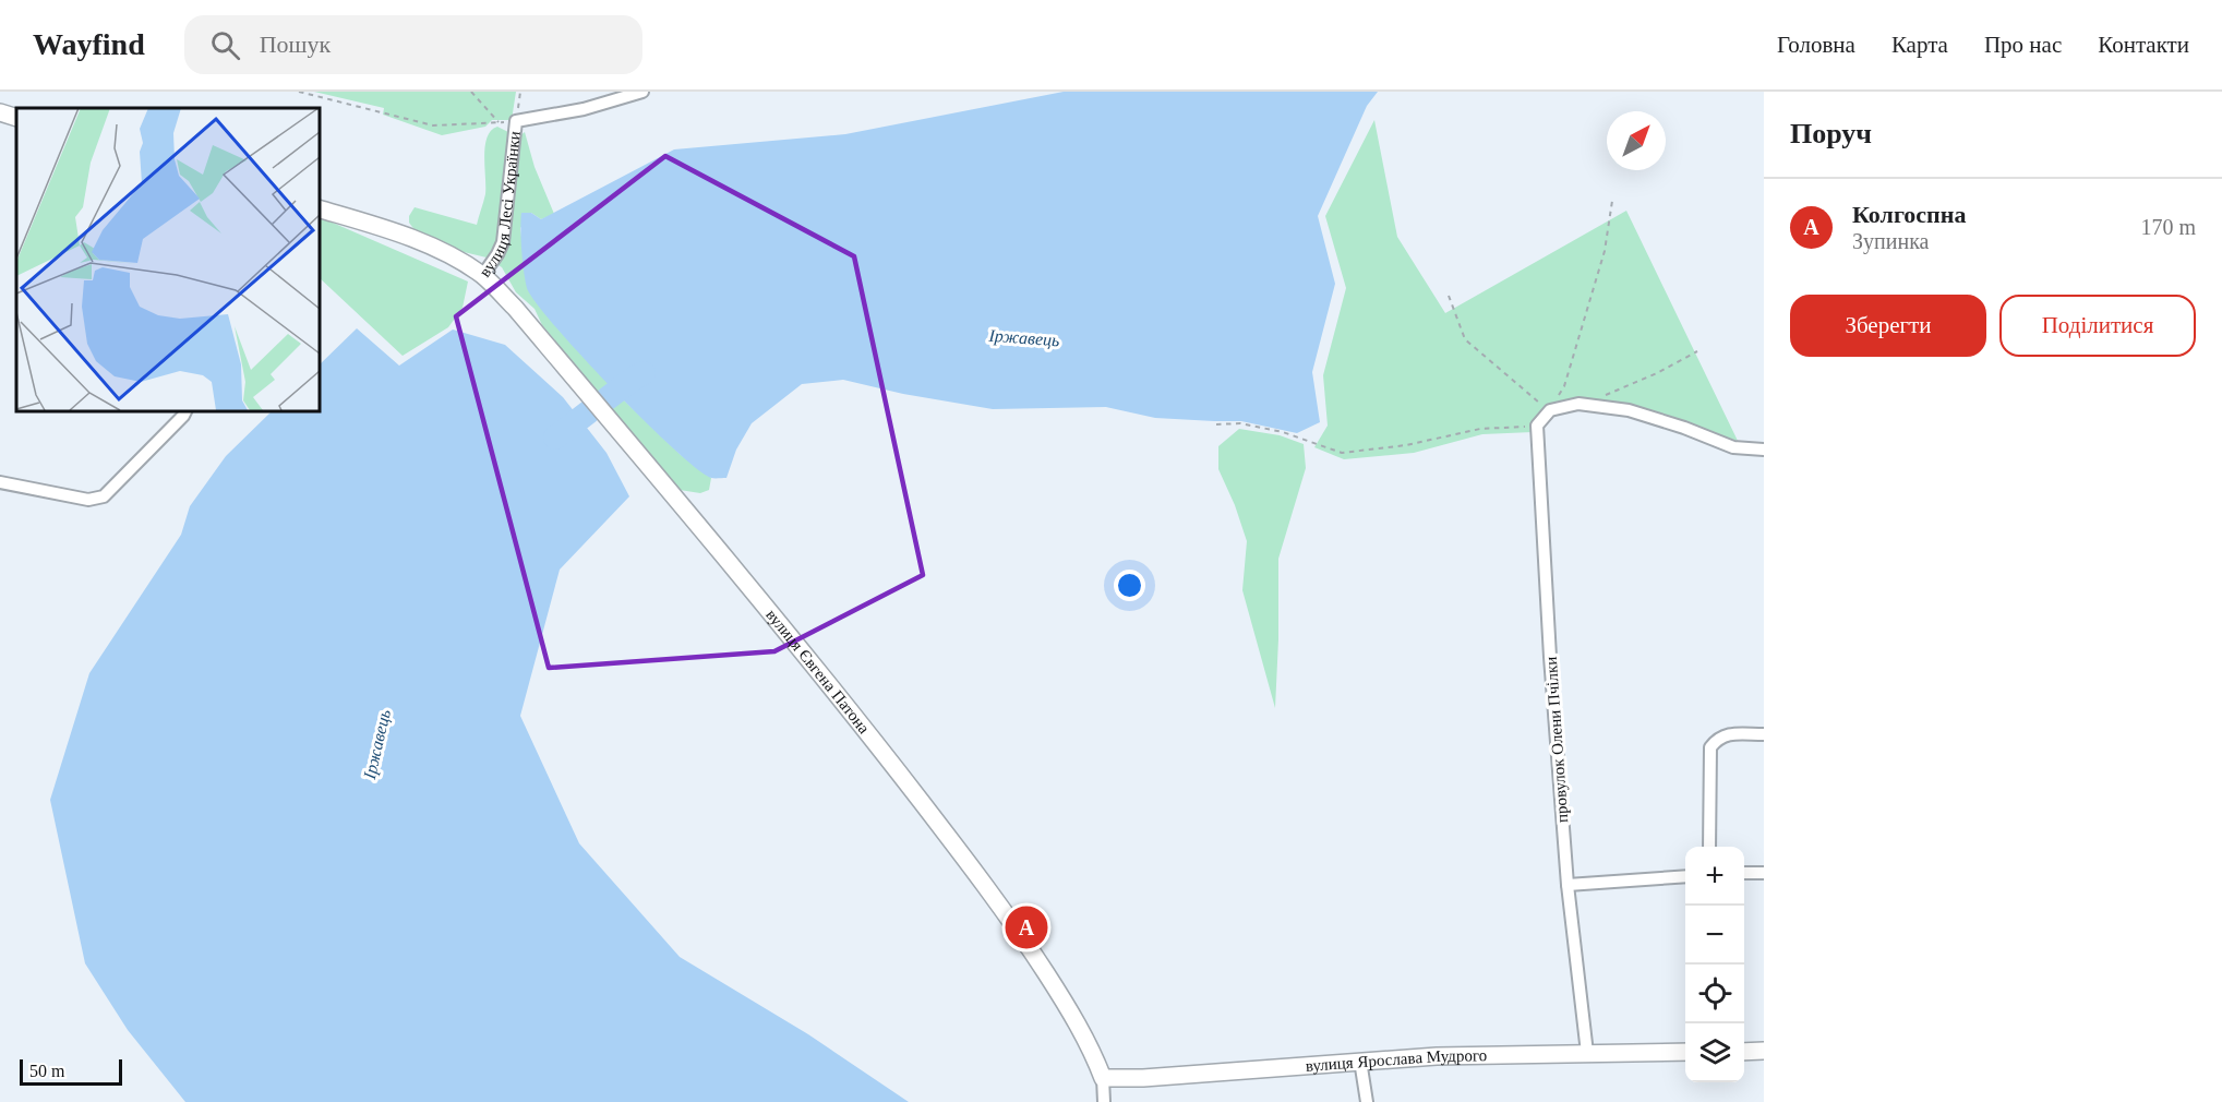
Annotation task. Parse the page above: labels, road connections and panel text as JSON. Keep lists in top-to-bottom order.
{
  "streets": {
    "street": [
      "вулиця Лесі Українки",
      "вулиця Євгена Патона",
      "провулок Олени Пчілки",
      "вулиця Ярослава Мудрого"
    ]
  },
  "crossings": [
    ["вулиця Лесі Українки", "вулиця Євгена Патона"],
    ["вулиця Євгена Патона", "вулиця Ярослава Мудрого"],
    ["провулок Олени Пчілки", "вулиця Ярослава Мудрого"]
  ],
  "water": ["Іржавець"],
  "scale_bar": "50 m",
  "north": "top right",
  "page": {
    "header": "Wayfind",
    "search": "Пошук",
    "nav": [
      "Головна",
      "Карта",
      "Про нас",
      "Контакти"
    ],
    "heading": "Поруч",
    "list": [
      {
        "mark": "A",
        "name": "Колгоспна",
        "note": "Зупинка",
        "value": "170 m"
      }
    ],
    "buttons": ["Зберегти", "Поділитися"],
    "map_buttons": ["+", "−"],
    "pins": "A",
    "scale": "50 m"
  }
}
